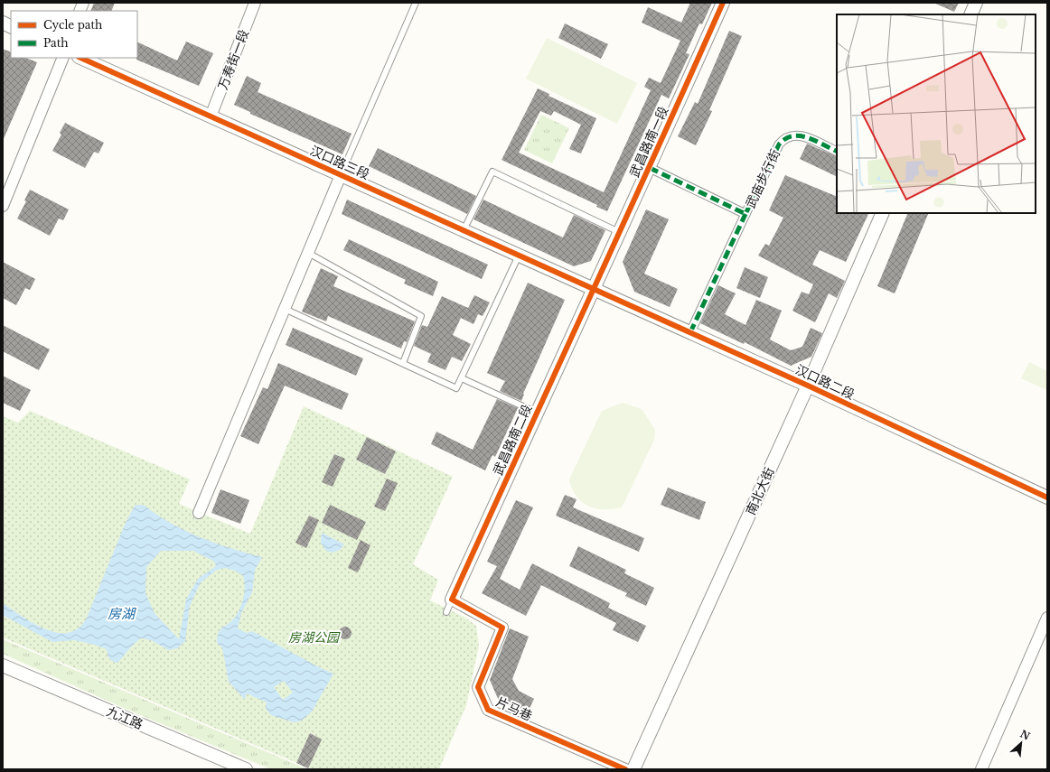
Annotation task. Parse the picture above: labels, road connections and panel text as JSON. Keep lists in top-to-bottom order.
{
  "streets": {
    "street": [
      "万寿街一段",
      "武昌路南一段",
      "汉口路三段",
      "武庙步行街",
      "汉口路二段",
      "武昌路南二段",
      "南北大街",
      "片马巷",
      "九江路"
    ]
  },
  "crossings": [
    ["万寿街一段", "汉口路三段"],
    ["武昌路南一段", "汉口路三段"],
    ["武昌路南一段", "武庙步行街"],
    ["武昌路南一段", "汉口路二段"],
    ["武昌路南一段", "武昌路南二段"],
    ["汉口路三段", "汉口路二段"],
    ["汉口路三段", "武昌路南二段"],
    ["武庙步行街", "汉口路二段"],
    ["汉口路二段", "武昌路南二段"],
    ["汉口路二段", "南北大街"],
    ["武昌路南二段", "片马巷"]
  ],
  "water": ["房湖"],
  "parks": ["房湖公园"],
  "legend": ["Cycle path", "Path"],
  "north": "top right"
}
